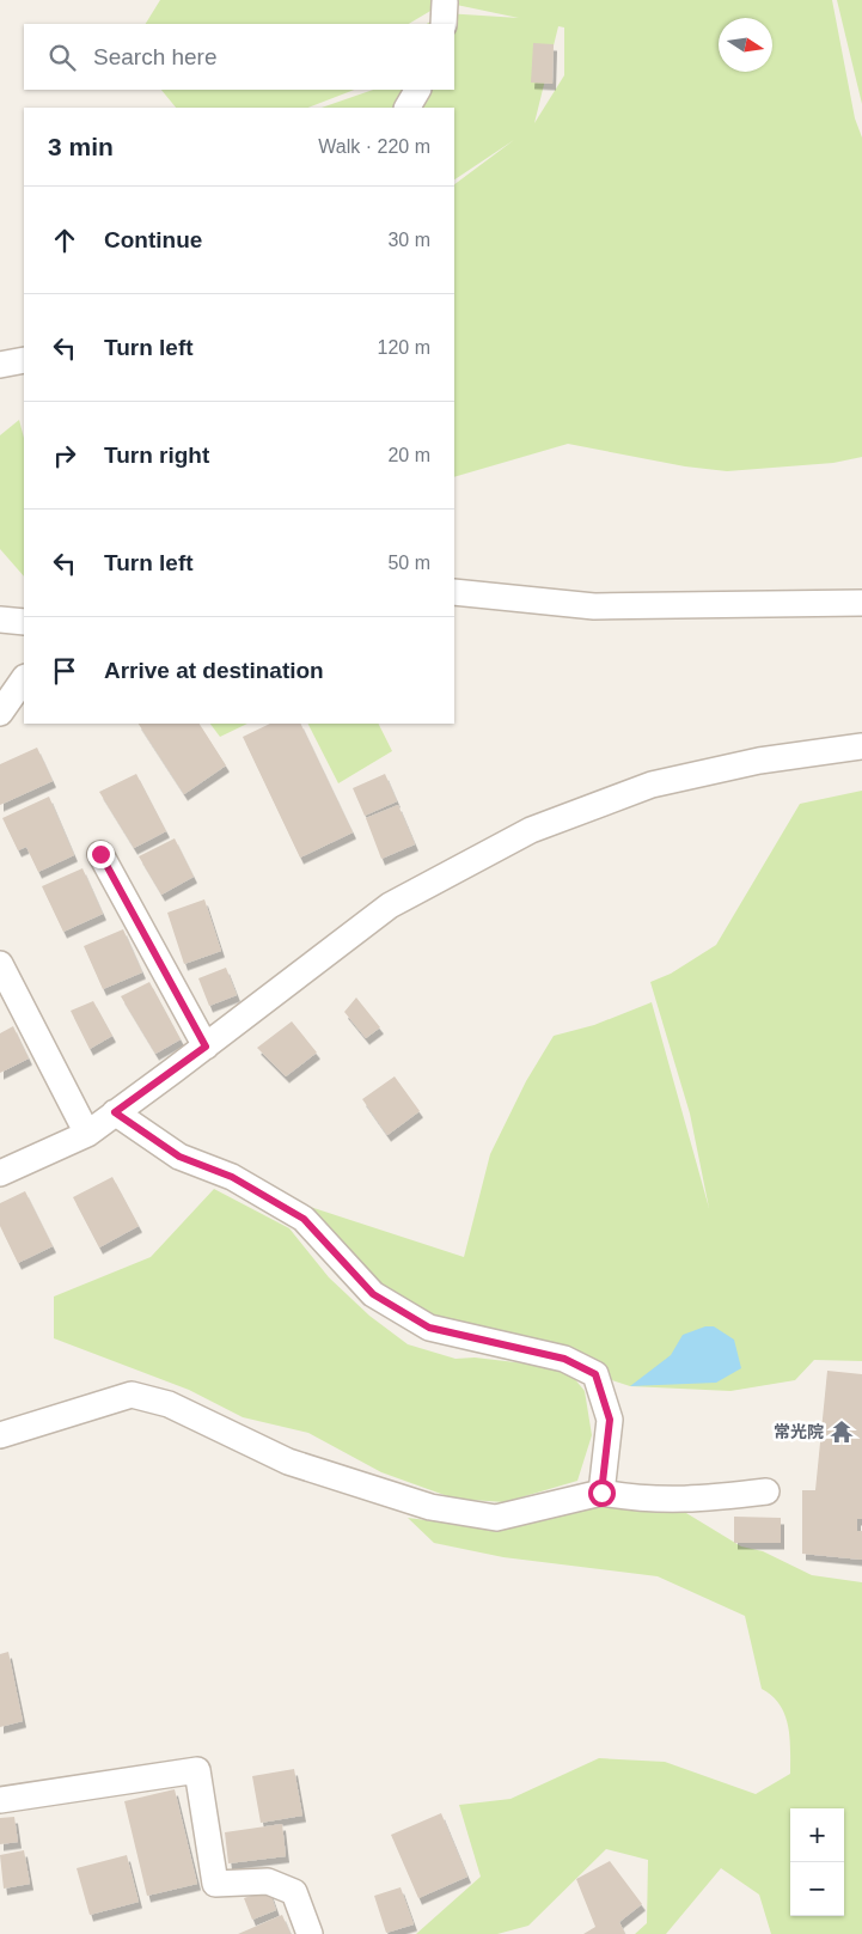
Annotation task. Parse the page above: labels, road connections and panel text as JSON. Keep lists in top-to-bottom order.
{
  "places": {
    "temple": ["常光院"]
  },
  "north": "right",
  "page": {
    "search": "Search here",
    "heading": ["3 min", "Walk · 220 m"],
    "list": [
      ["Continue", "30 m"],
      ["Turn left", "120 m"],
      ["Turn right", "20 m"],
      ["Turn left", "50 m"],
      "Arrive at destination"
    ],
    "map_buttons": ["+", "−"]
  }
}
